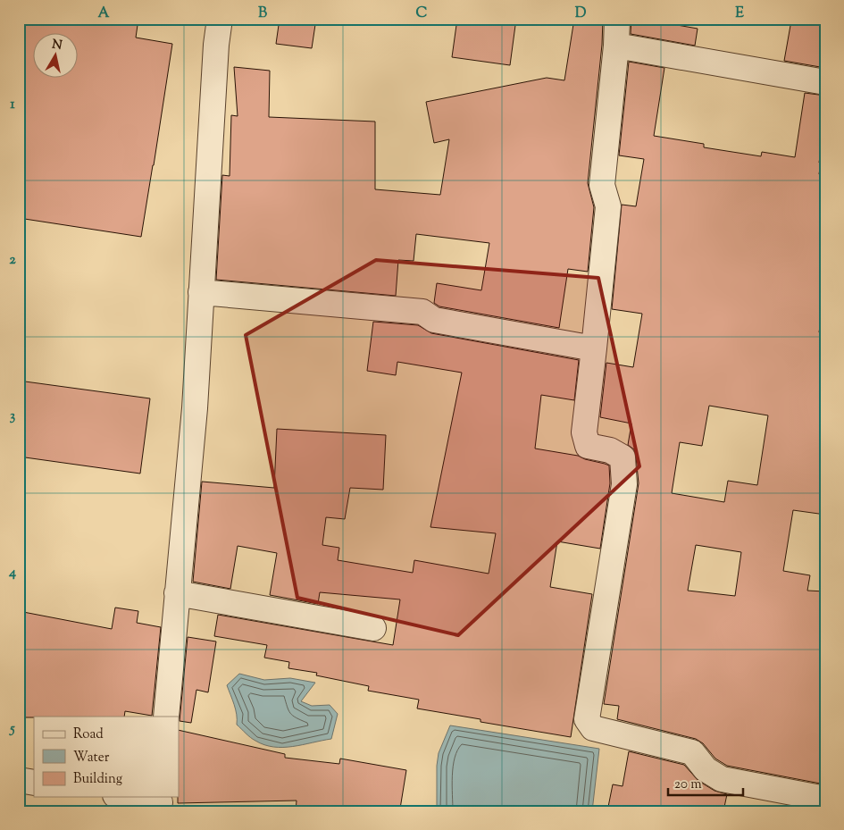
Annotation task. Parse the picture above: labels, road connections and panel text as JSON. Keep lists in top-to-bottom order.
{
  "legend": ["Road", "Water", "Building"],
  "scale_bar": "20 m",
  "north": "top",
  "grid": {
    "columns": [
      "A",
      "B",
      "C",
      "D",
      "E"
    ],
    "rows": [
      "1",
      "2",
      "3",
      "4",
      "5"
    ]
  }
}
